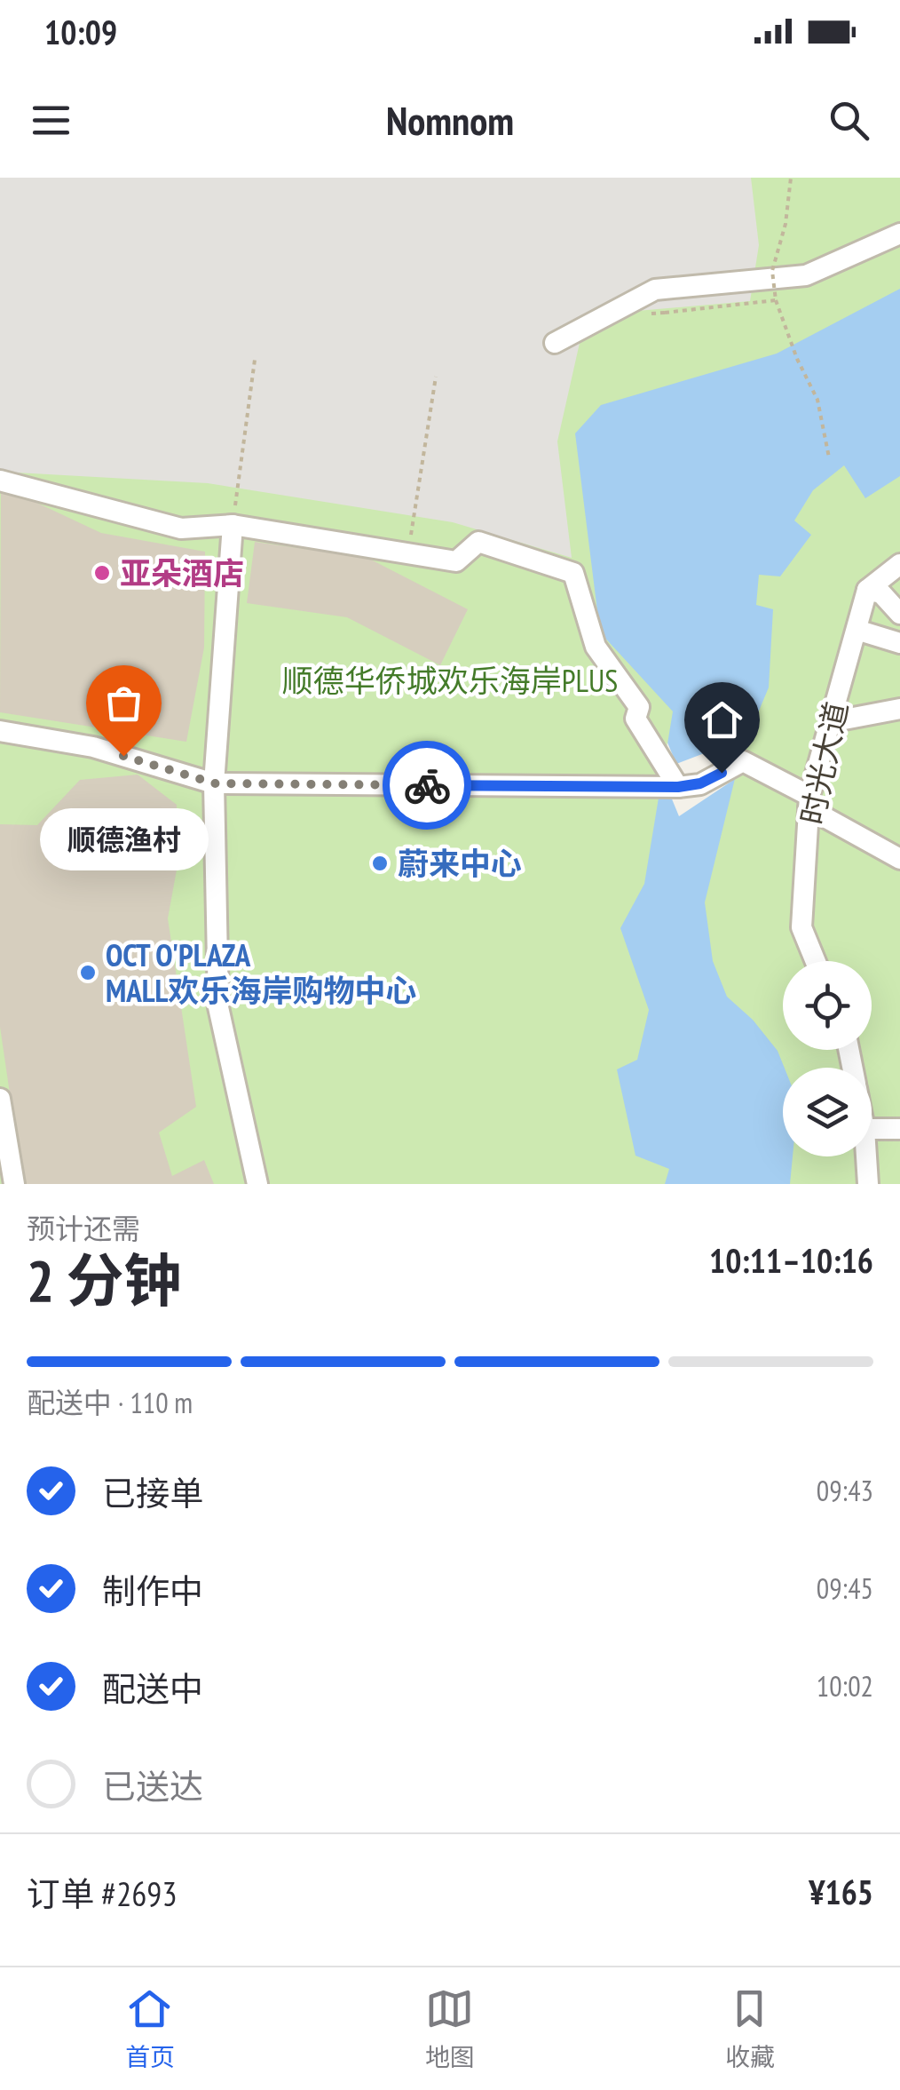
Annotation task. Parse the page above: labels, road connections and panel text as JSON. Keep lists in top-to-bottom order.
{
  "streets": {
    "street": ["时光大道"]
  },
  "parks": ["顺德华侨城欢乐海岸PLUS"],
  "places": [
    "亚朵酒店",
    "顺德渔村",
    "蔚来中心",
    "OCT O'PLAZA MALL欢乐海岸购物中心"
  ],
  "page": {
    "status": "10:09",
    "header": "Nomnom",
    "bubble": "顺德渔村",
    "heading": ["2 分钟", "预计还需", "10:11–10:16"],
    "panel": ["订单 #2693", "¥165"],
    "bar": "配送中 · 110 m",
    "list": [
      ["已接单", "09:43"],
      ["制作中", "09:45"],
      ["配送中", "10:02"],
      "已送达"
    ],
    "tabs": ["首页", "地图", "收藏"]
  }
}
